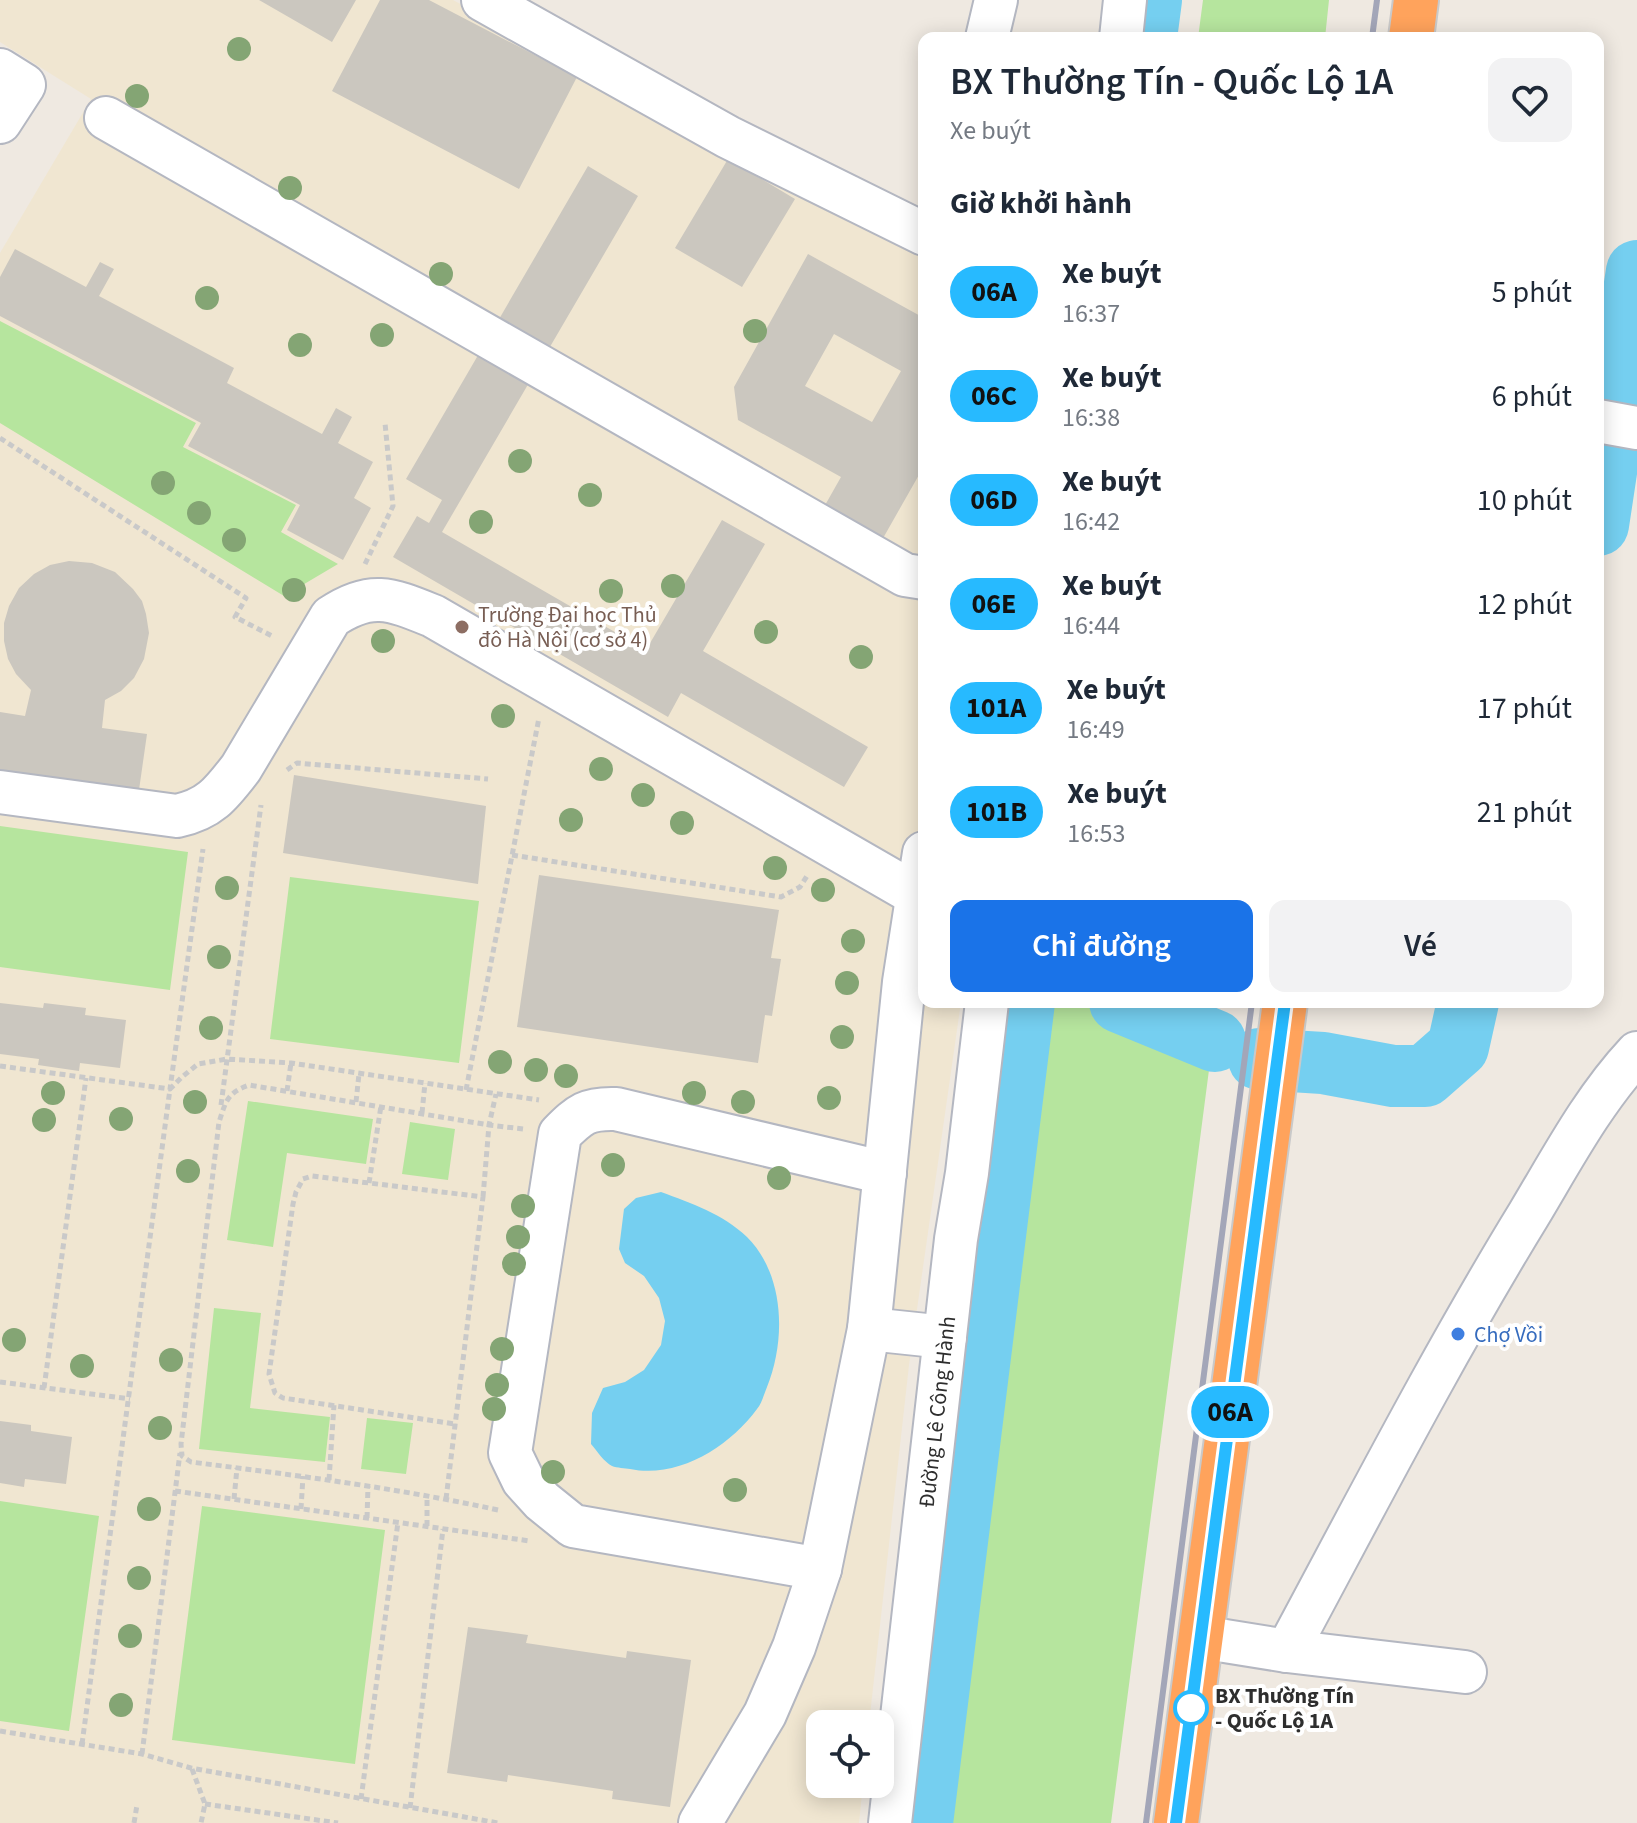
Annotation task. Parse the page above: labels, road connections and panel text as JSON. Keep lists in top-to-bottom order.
{
  "streets": {
    "street": ["Đường Lê Công Hành"]
  },
  "places": ["Trường Đại học Thủ đô Hà Nội (cơ sở 4)", "Chợ Vồi", "BX Thường Tín - Quốc Lộ 1A"],
  "lines": ["bus line 06A"],
  "page": {
    "on_map": "06A",
    "heading": [
      ["BX Thường Tín - Quốc Lộ 1A", "Xe buýt"],
      "Giờ khởi hành"
    ],
    "list": [
      {
        "mark": "06A",
        "name": "Xe buýt",
        "note": "16:37",
        "value": "5 phút"
      },
      {
        "mark": "06C",
        "name": "Xe buýt",
        "note": "16:38",
        "value": "6 phút"
      },
      {
        "mark": "06D",
        "name": "Xe buýt",
        "note": "16:42",
        "value": "10 phút"
      },
      {
        "mark": "06E",
        "name": "Xe buýt",
        "note": "16:44",
        "value": "12 phút"
      },
      {
        "mark": "101A",
        "name": "Xe buýt",
        "note": "16:49",
        "value": "17 phút"
      },
      {
        "mark": "101B",
        "name": "Xe buýt",
        "note": "16:53",
        "value": "21 phút"
      }
    ],
    "buttons": ["Chỉ đường", "Vé"]
  }
}
